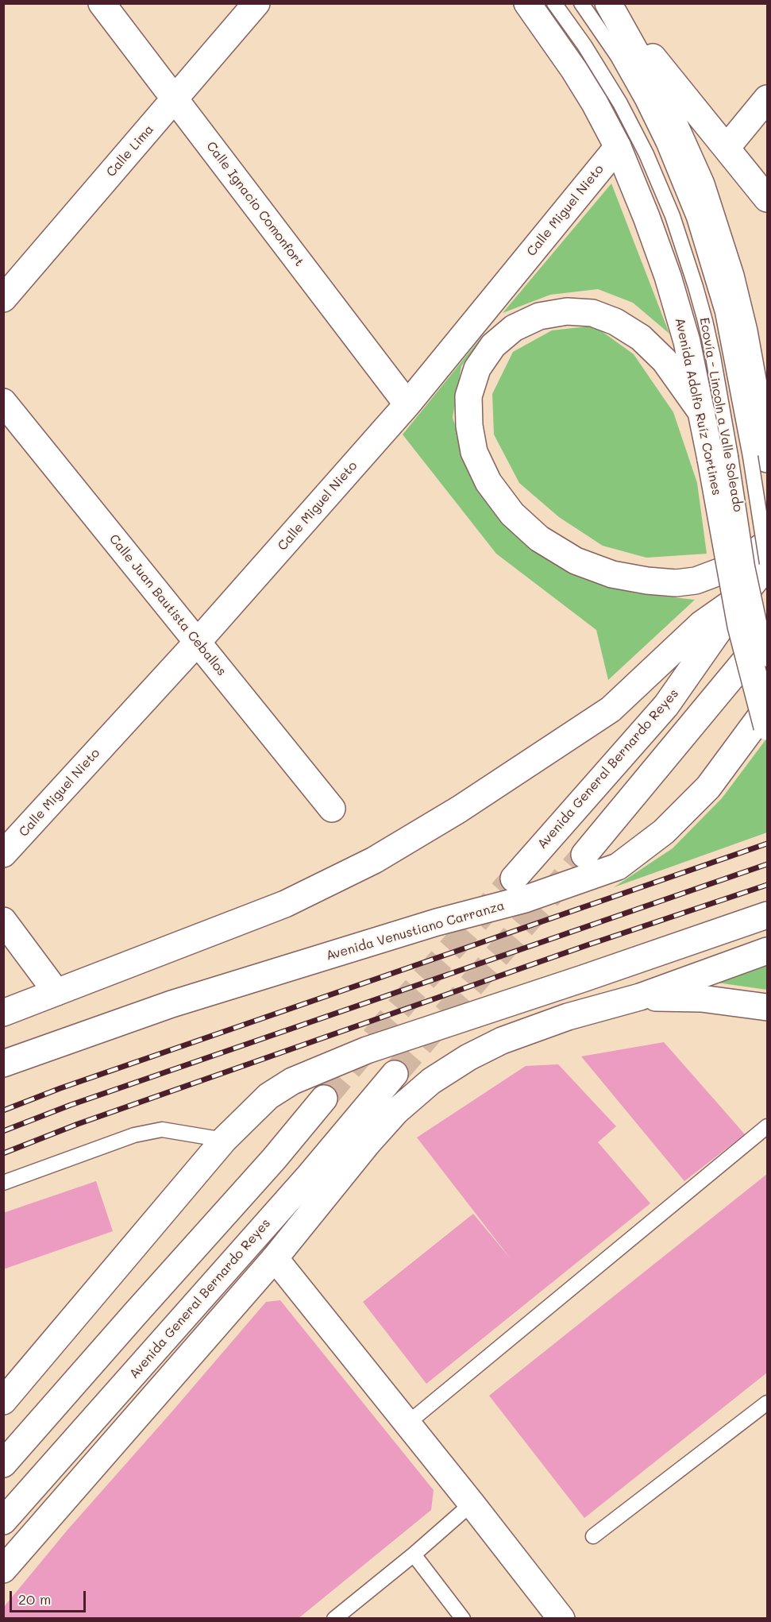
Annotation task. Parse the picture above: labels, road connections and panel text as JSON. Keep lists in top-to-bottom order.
{
  "streets": {
    "main road": [
      "Calle Lima",
      "Calle Ignacio Comonfort",
      "Calle Miguel Nieto",
      "Avenida Adolfo Ruíz Cortines",
      "Calle Juan Bautista Ceballos",
      "Avenida General Bernardo Reyes",
      "Avenida Venustiano Carranza"
    ],
    "lane": ["Ecovía - Lincoln a Valle Soleado"]
  },
  "crossings": [
    ["Calle Lima", "Calle Ignacio Comonfort"],
    ["Calle Ignacio Comonfort", "Calle Miguel Nieto"],
    ["Calle Miguel Nieto", "Avenida Adolfo Ruíz Cortines"],
    ["Calle Miguel Nieto", "Calle Juan Bautista Ceballos"],
    ["Avenida Adolfo Ruíz Cortines", "Ecovía - Lincoln a Valle Soleado"]
  ],
  "scale_bar": "20 m"
}
